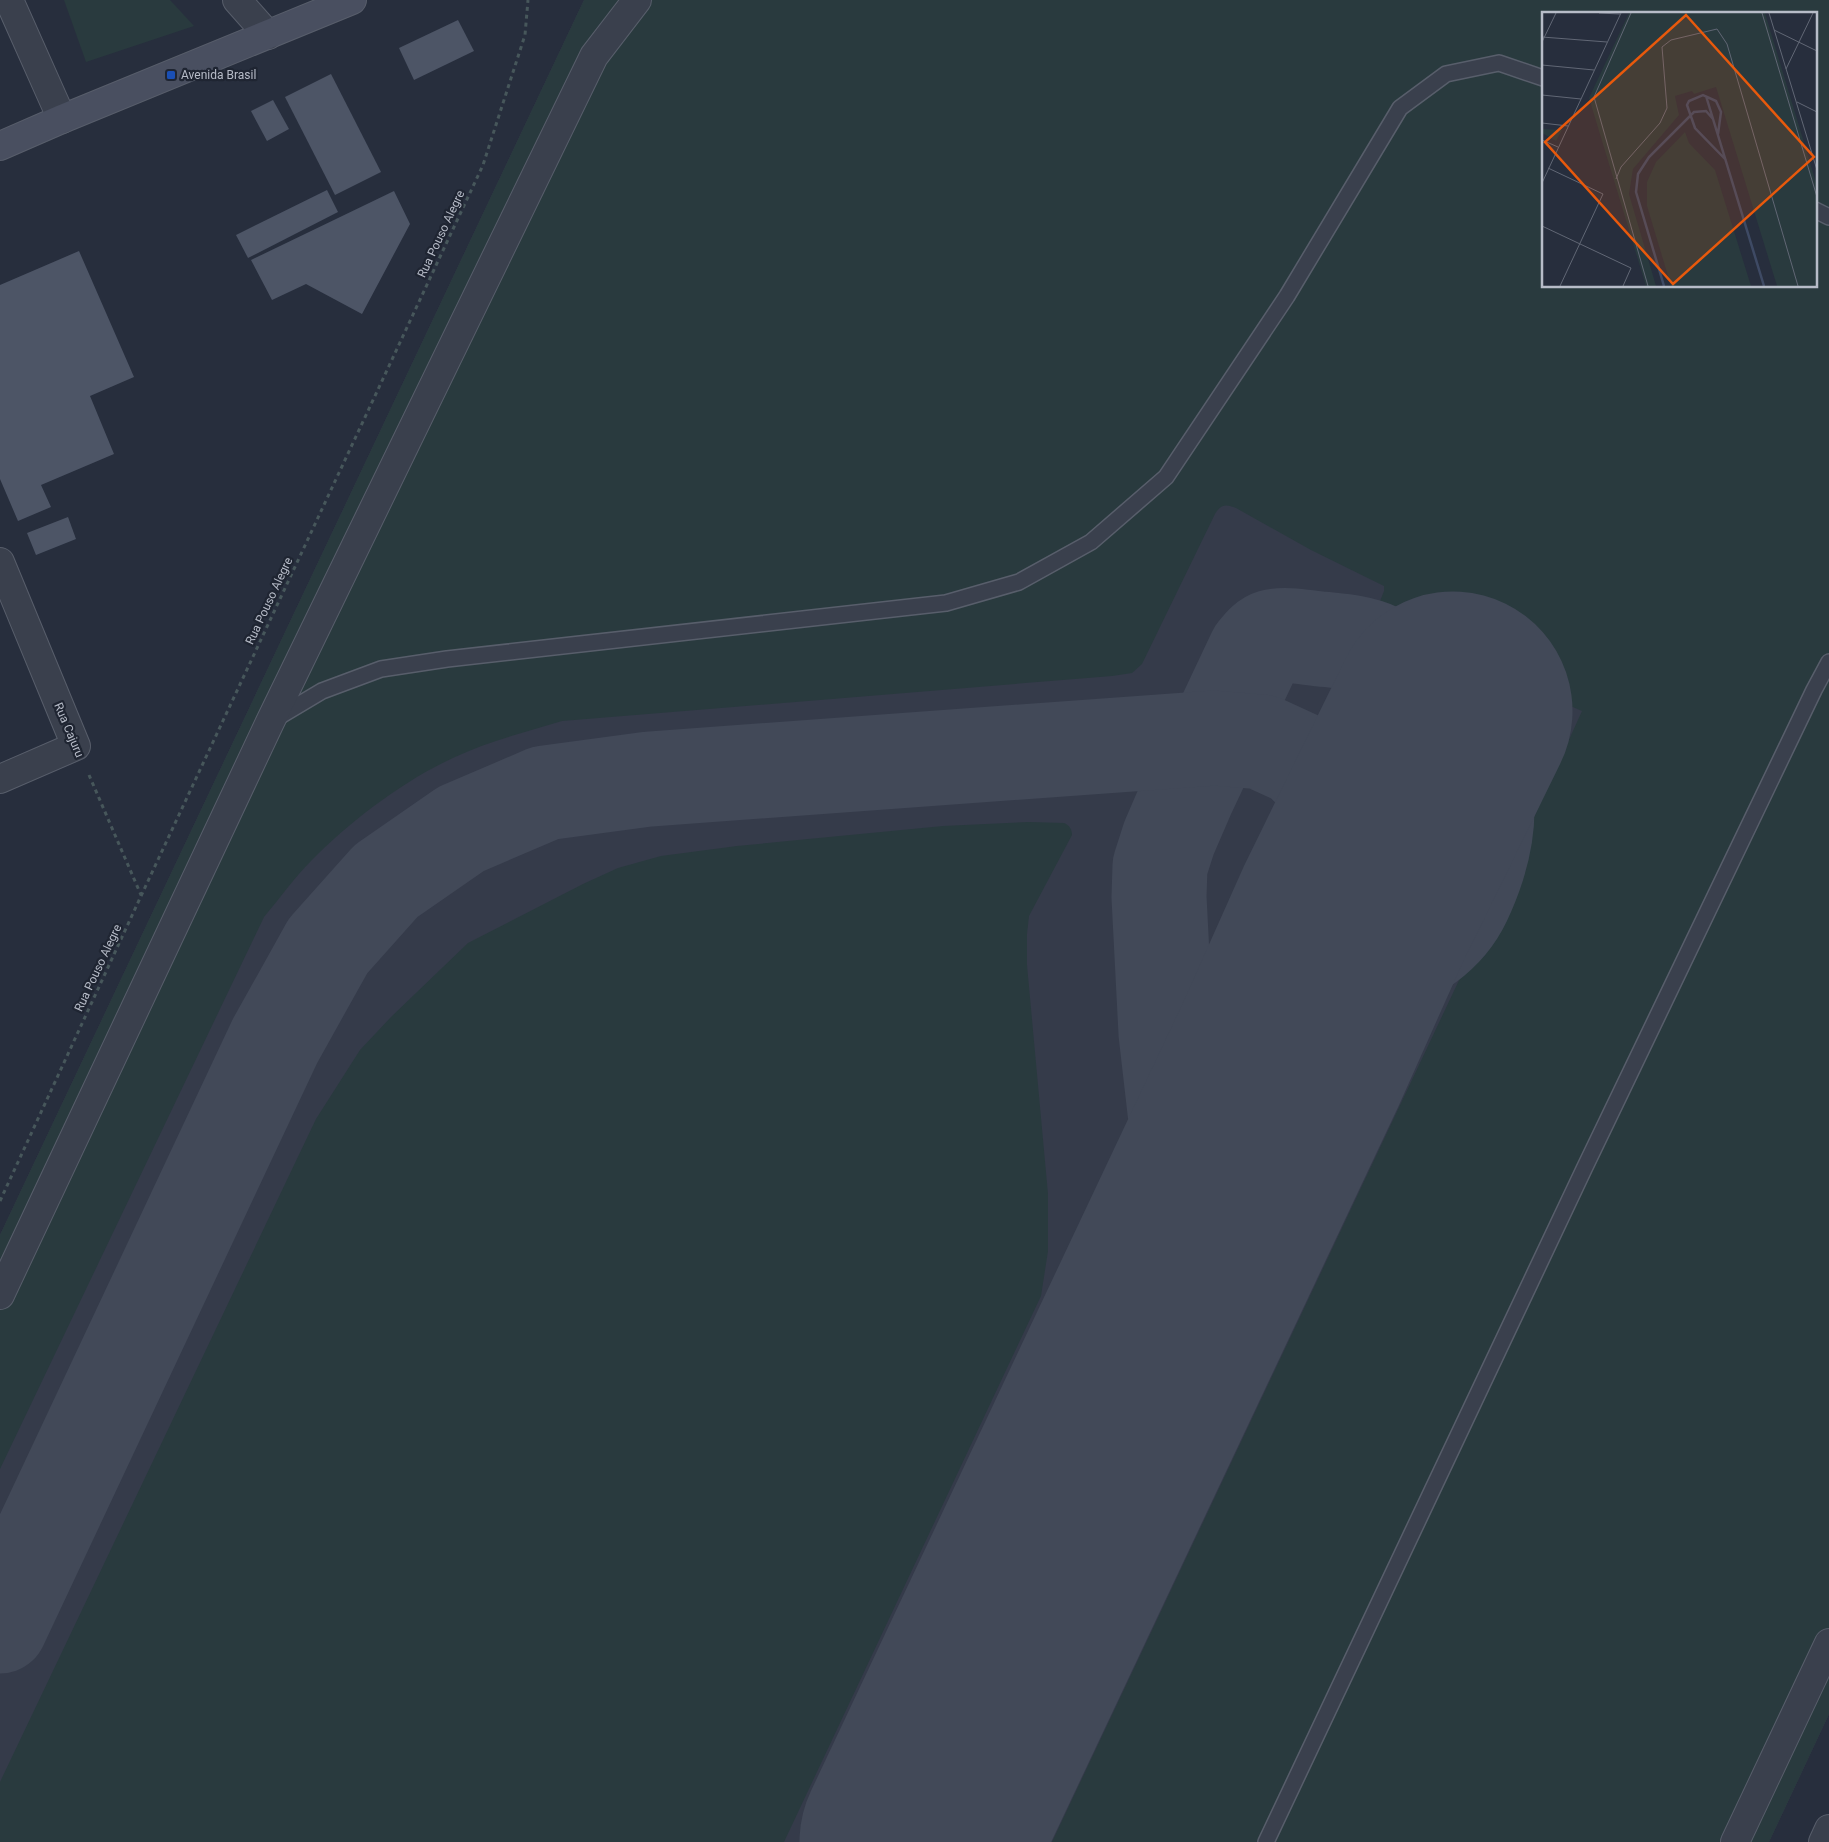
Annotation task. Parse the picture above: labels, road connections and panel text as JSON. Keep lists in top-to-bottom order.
{
  "streets": {
    "street": ["Rua Cajuru"],
    "path": ["Rua Pouso Alegre"]
  },
  "crossings": [
    ["Rua Pouso Alegre", "Rua Cajuru"]
  ],
  "places": {
    "transit": ["Avenida Brasil"]
  }
}
